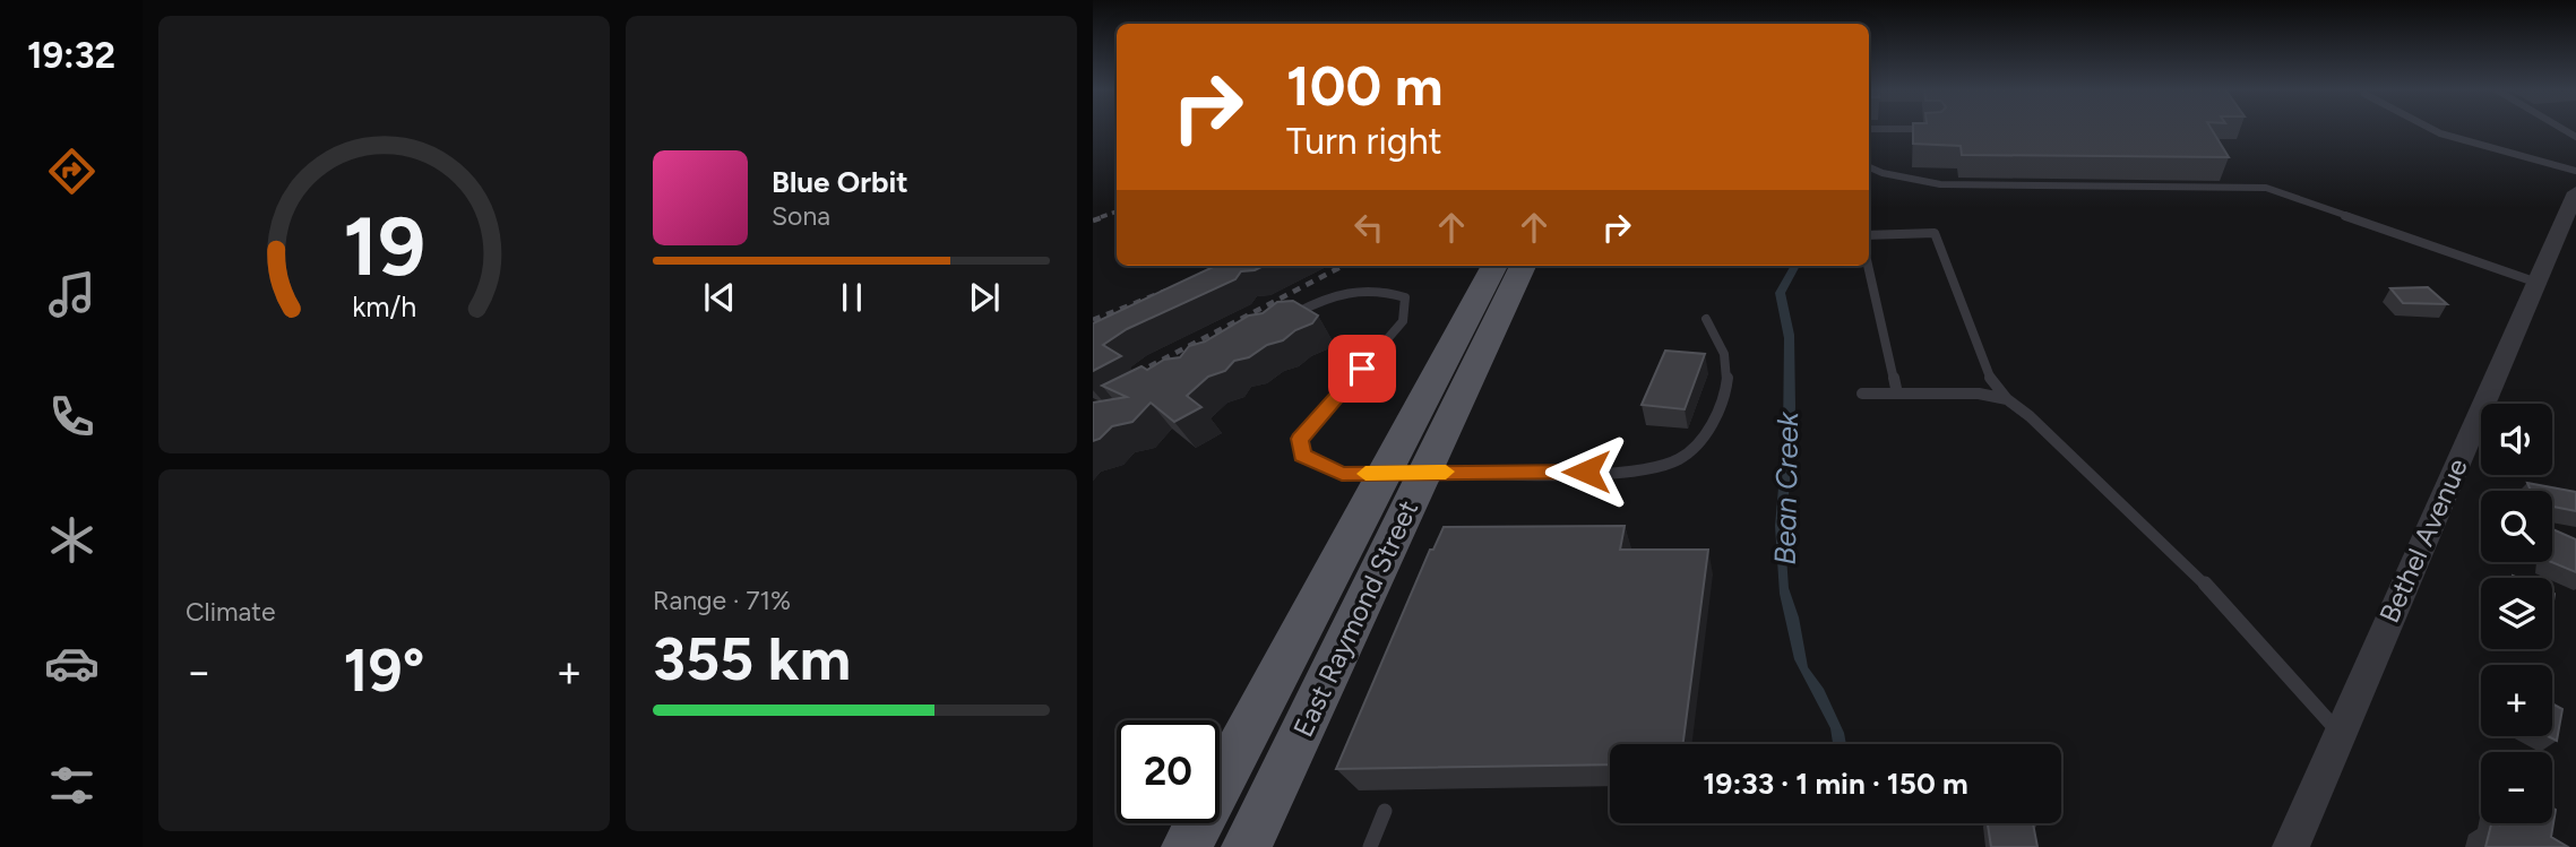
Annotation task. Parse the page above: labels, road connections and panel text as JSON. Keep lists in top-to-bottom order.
{
  "streets": {
    "main road": ["East Raymond Street"],
    "street": ["Bethel Avenue"]
  },
  "water": ["Bean Creek"],
  "page": {
    "tabs": "19:32",
    "turn": ["100 m", "Turn right"],
    "song": ["Blue Orbit", "Sona"],
    "map_buttons": ["+", "−"],
    "tile": [
      "Climate",
      ["Range · 71%", "355 km"]
    ],
    "heat": ["−", "19°", "+"],
    "limit": "20",
    "trip": "19:33 · 1 min · 150 m",
    "gauge": ["19", "km/h"]
  }
}
